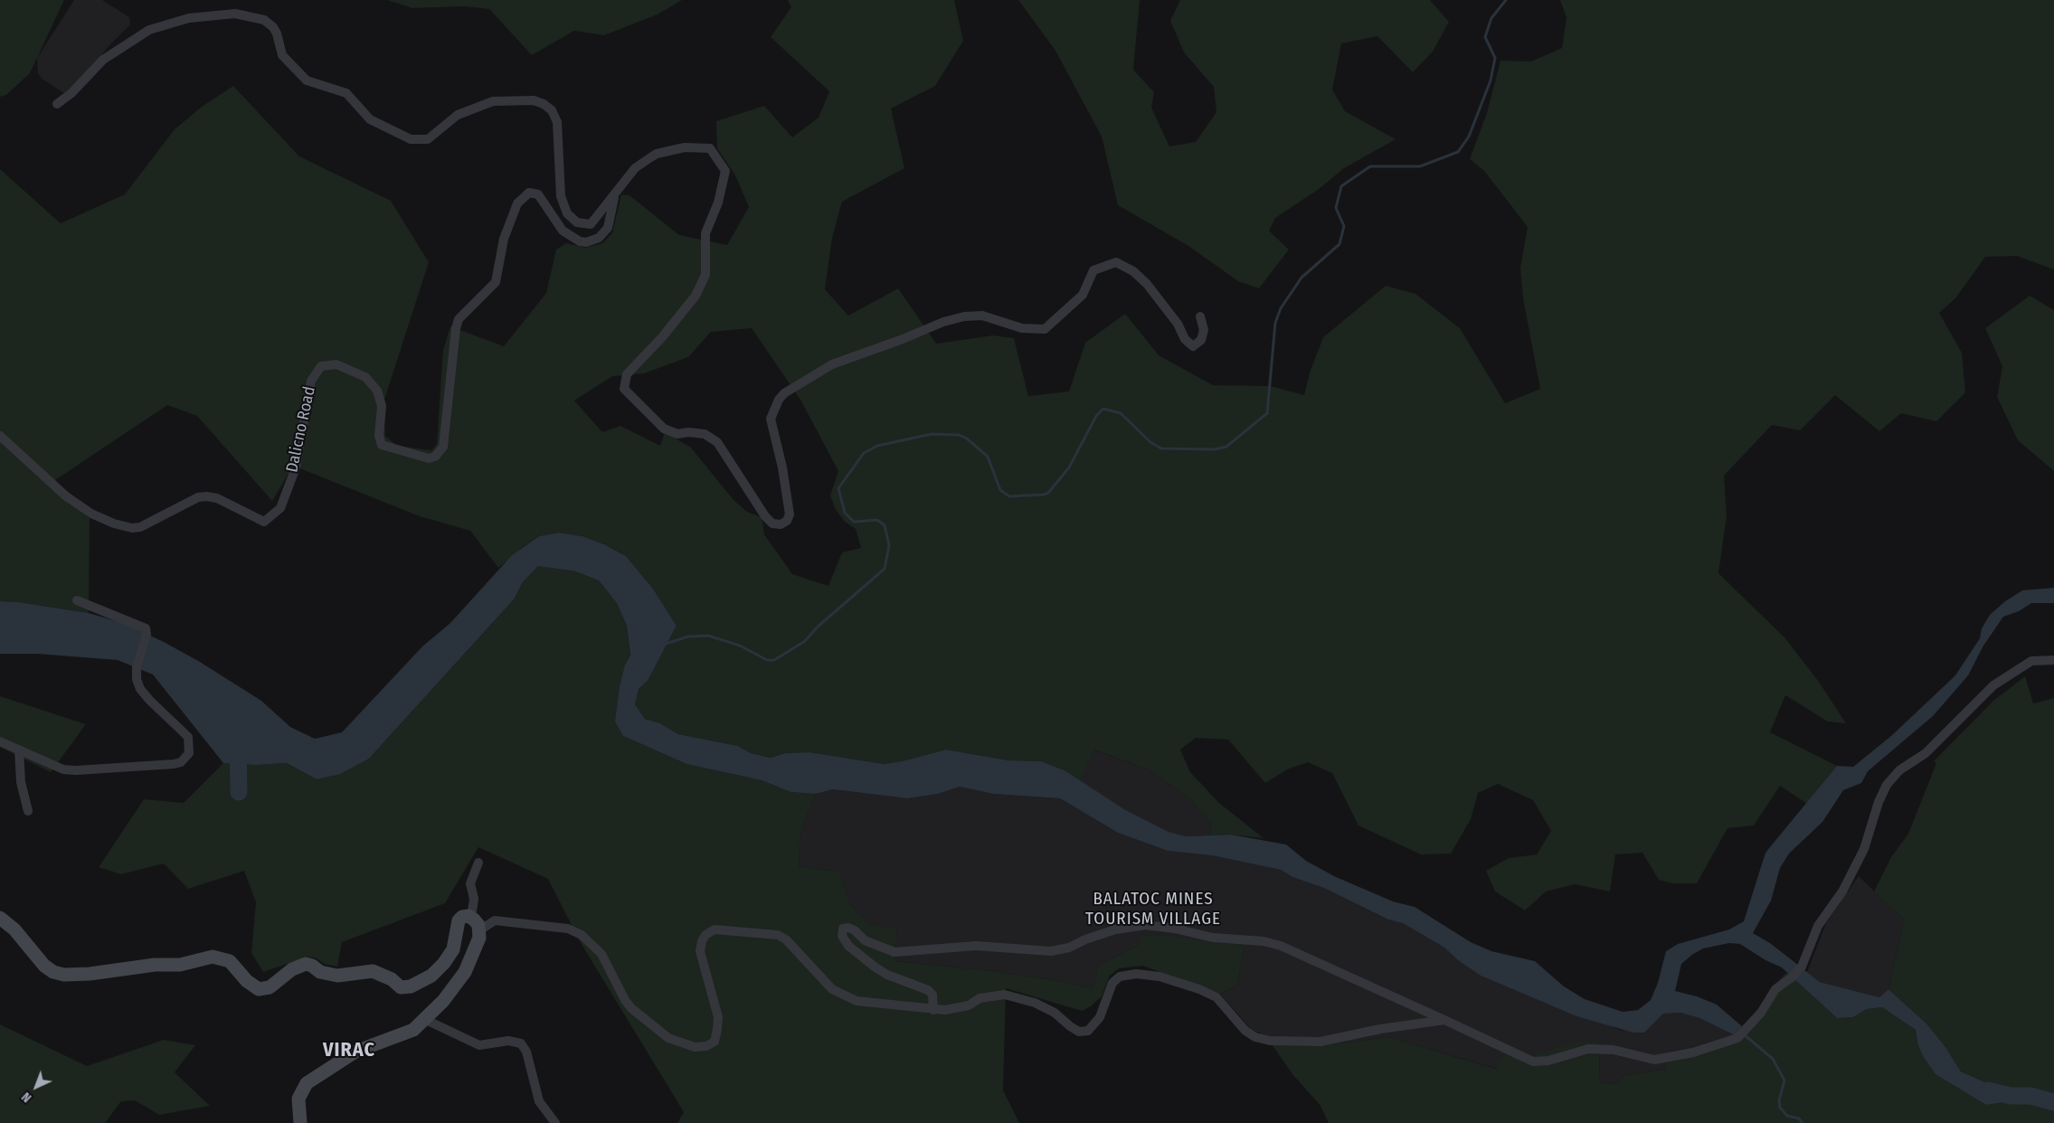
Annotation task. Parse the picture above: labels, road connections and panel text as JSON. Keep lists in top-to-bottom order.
{
  "streets": {
    "street": ["Dalicno Road"]
  },
  "districts": ["BALATOC MINES TOURISM VILLAGE", "VIRAC"],
  "north": "bottom left"
}
